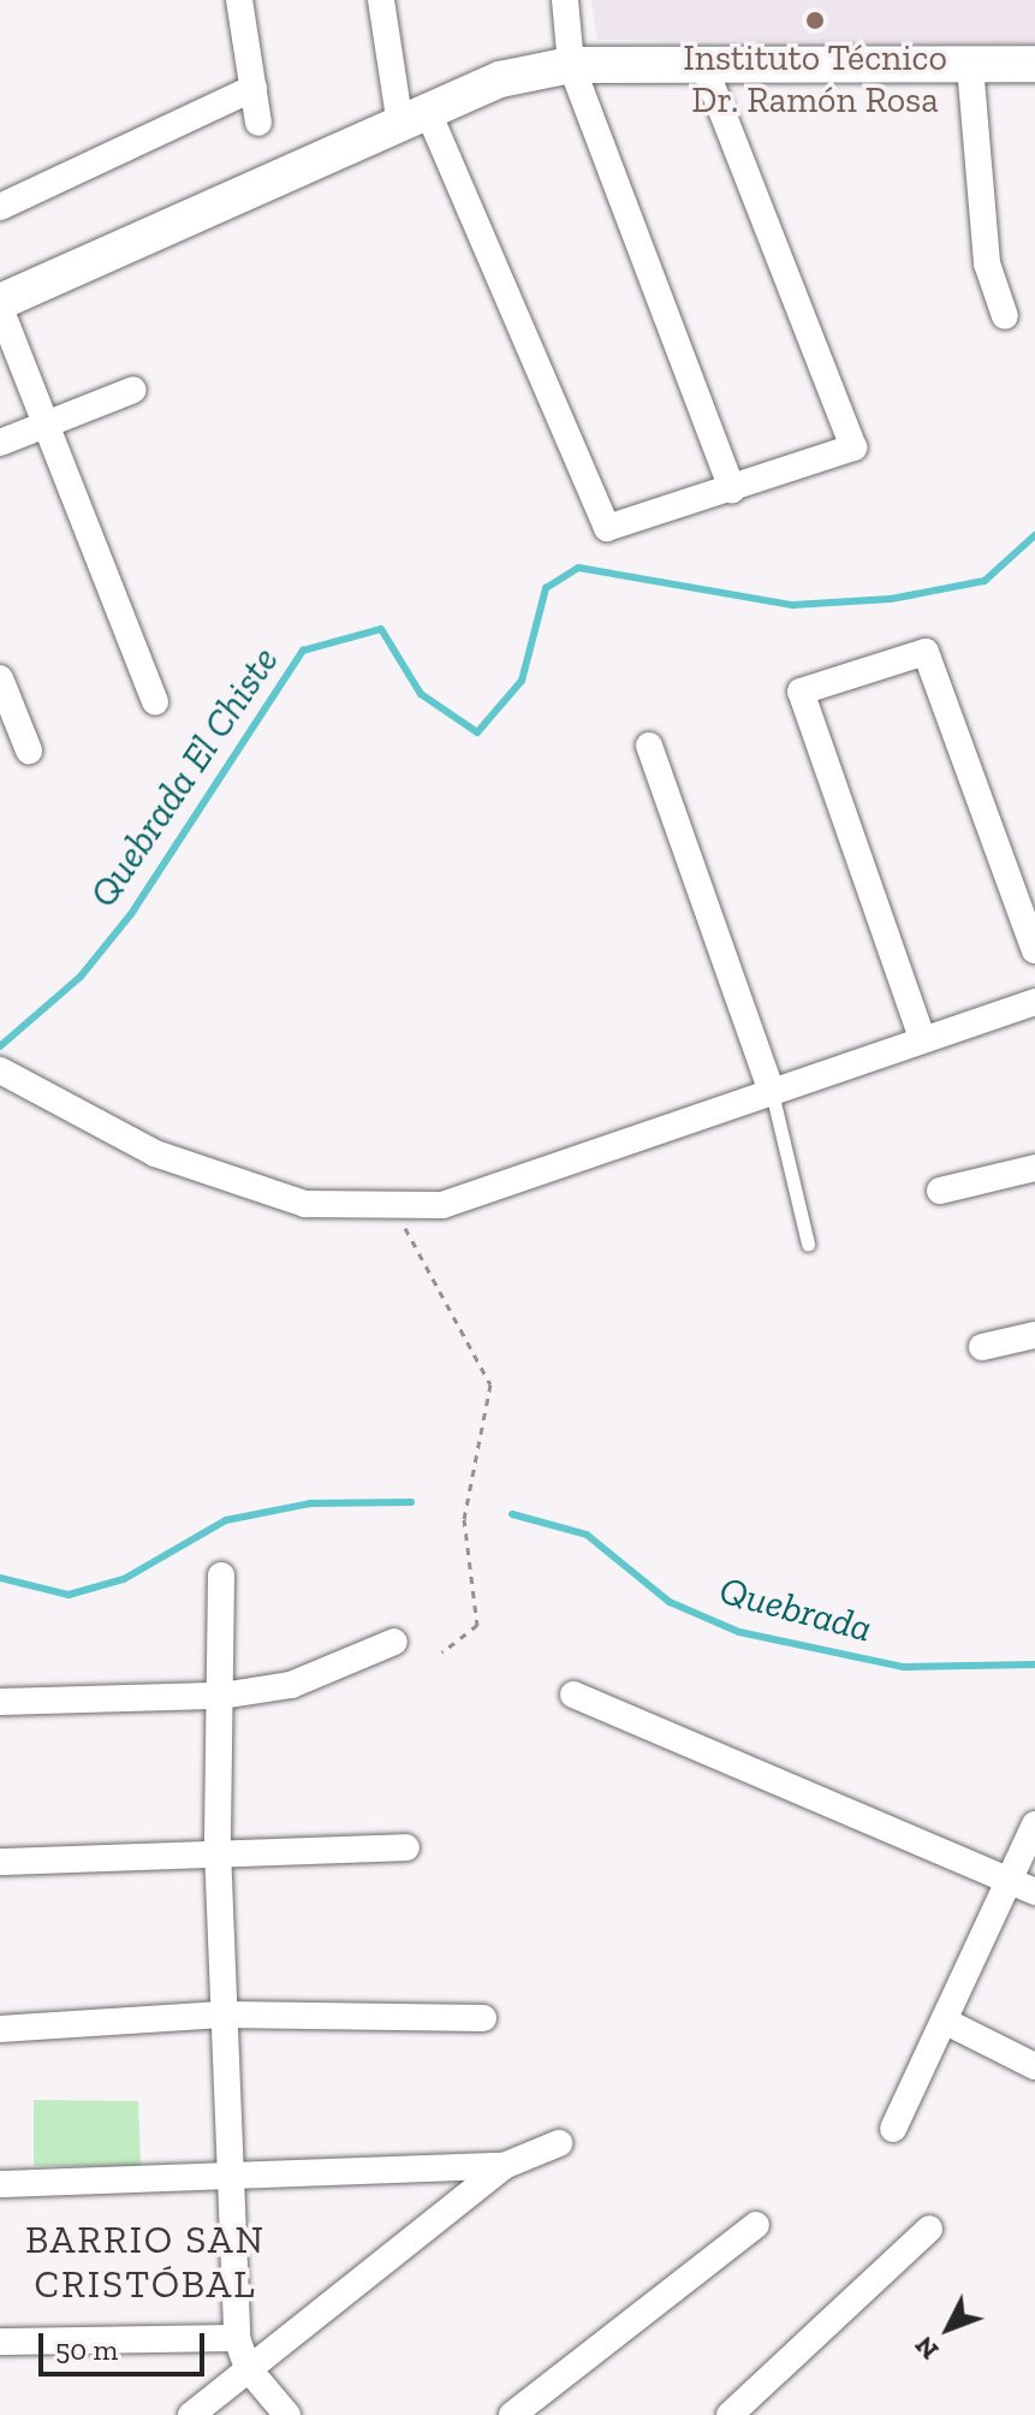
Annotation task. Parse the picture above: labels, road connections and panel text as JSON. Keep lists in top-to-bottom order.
{
  "districts": ["BARRIO SAN CRISTÓBAL"],
  "water": ["Quebrada El Chiste", "Quebrada"],
  "places": ["Instituto Técnico Dr. Ramón Rosa"],
  "scale_bar": "50 m",
  "north": "bottom left"
}
